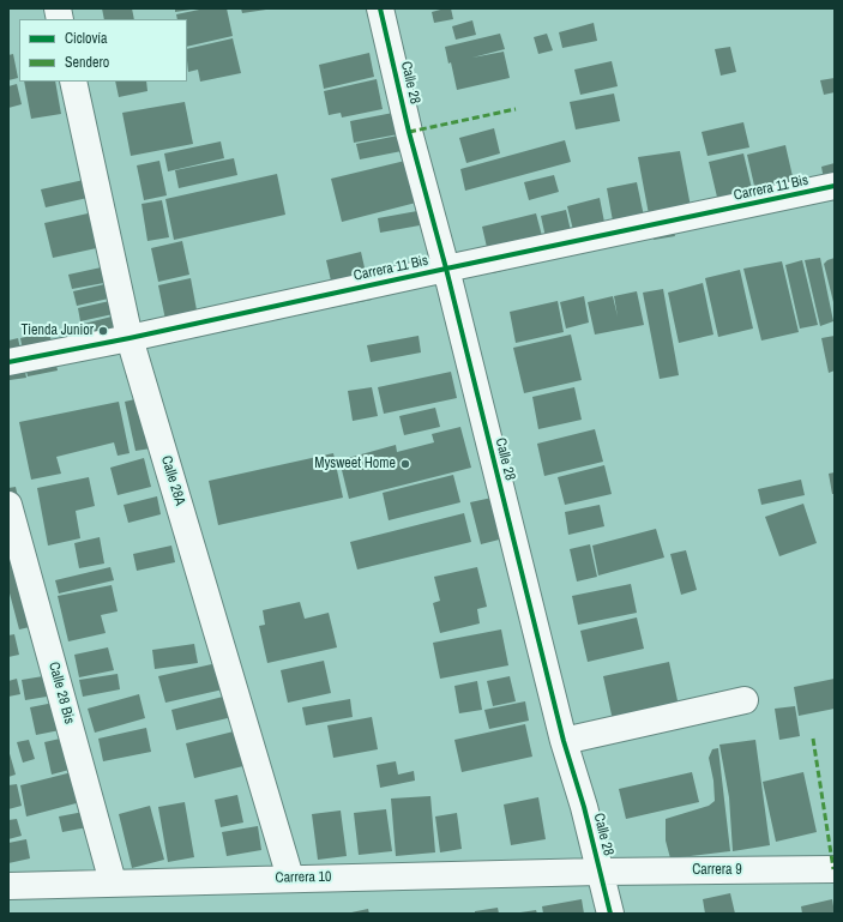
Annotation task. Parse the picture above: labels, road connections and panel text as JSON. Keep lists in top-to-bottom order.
{
  "streets": {
    "street": [
      "Calle 28",
      "Carrera 11 Bis",
      "Calle 28A",
      "Calle 28 Bis",
      "Carrera 9",
      "Carrera 10"
    ]
  },
  "crossings": [
    ["Calle 28", "Carrera 11 Bis"],
    ["Calle 28", "Carrera 9"],
    ["Calle 28", "Carrera 10"],
    ["Carrera 11 Bis", "Calle 28A"],
    ["Calle 28A", "Carrera 10"],
    ["Calle 28 Bis", "Carrera 10"],
    ["Carrera 9", "Carrera 10"]
  ],
  "places": ["Tienda Junior", "Mysweet Home"],
  "legend": ["Ciclovía", "Sendero"]
}
